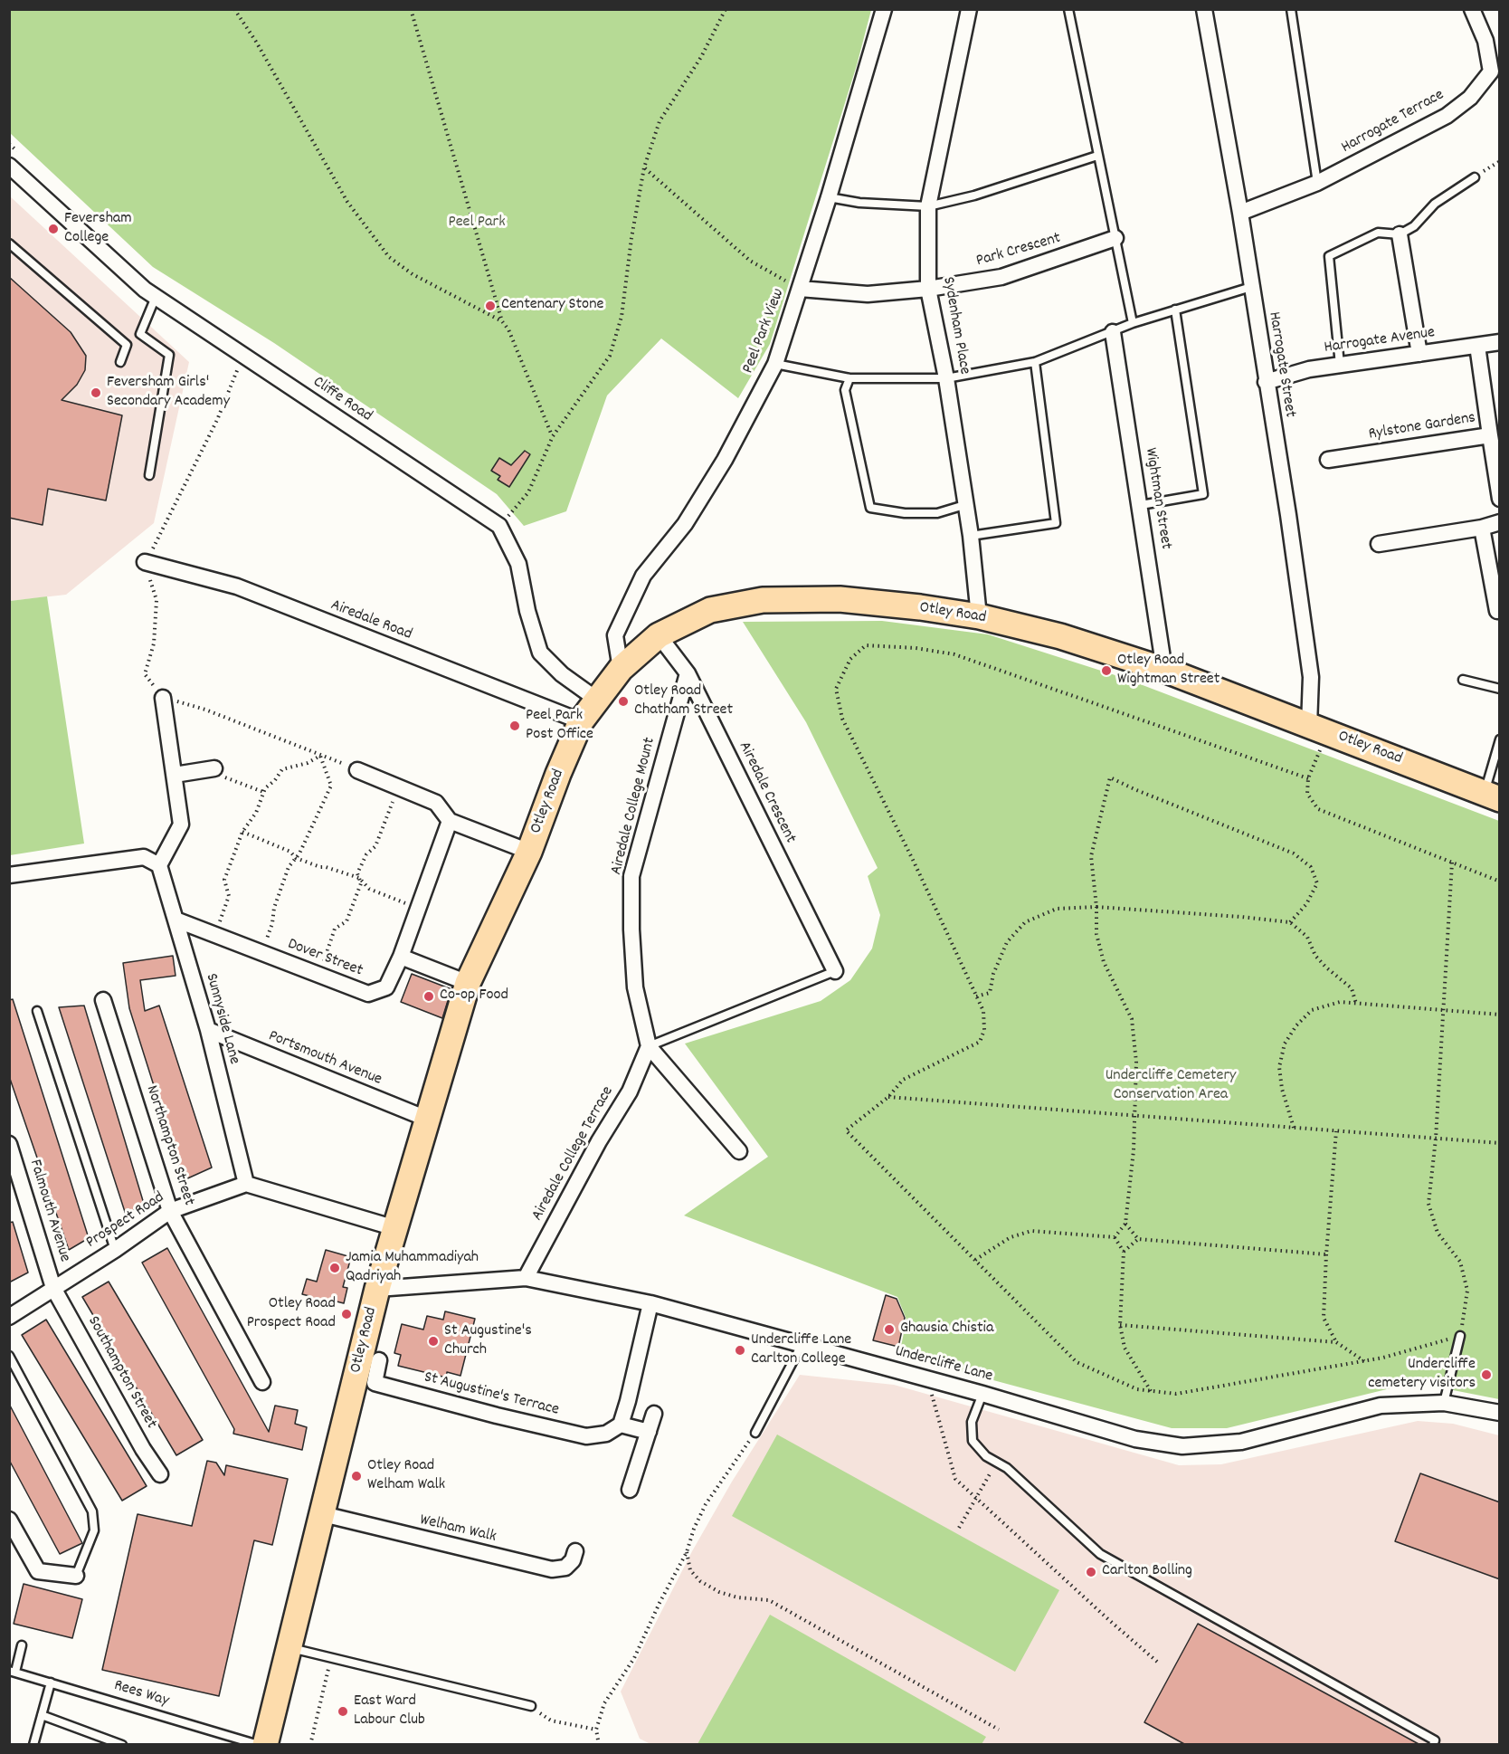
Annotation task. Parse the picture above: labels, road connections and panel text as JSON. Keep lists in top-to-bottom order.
{
  "streets": {
    "main road": ["Otley Road"],
    "street": [
      "Harrogate Terrace",
      "Park Crescent",
      "Sydenham Place",
      "Peel Park View",
      "Harrogate Avenue",
      "Harrogate Street",
      "Cliffe Road",
      "Rylstone Gardens",
      "Wightman Street",
      "Airedale Road",
      "Airedale Crescent",
      "Airedale College Mount",
      "Dover Street",
      "Sunnyside Lane",
      "Portsmouth Avenue",
      "Northampton Street",
      "Airedale College Terrace",
      "Falmouth Avenue",
      "Prospect Road",
      "Undercliffe Lane",
      "Southampton Street",
      "St Augustine's Terrace",
      "Welham Walk"
    ],
    "lane": ["Rees Way"]
  },
  "crossings": [
    ["Harrogate Terrace", "Harrogate Street"],
    ["Park Crescent", "Sydenham Place"],
    ["Park Crescent", "Peel Park View"],
    ["Sydenham Place", "Otley Road"],
    ["Peel Park View", "Otley Road"],
    ["Harrogate Avenue", "Harrogate Street"],
    ["Harrogate Street", "Otley Road"],
    ["Cliffe Road", "Otley Road"],
    ["Wightman Street", "Otley Road"],
    ["Otley Road", "Airedale Road"],
    ["Otley Road", "Airedale Crescent"],
    ["Otley Road", "Portsmouth Avenue"],
    ["Otley Road", "Undercliffe Lane"],
    ["Otley Road", "Welham Walk"],
    ["Airedale Crescent", "Airedale College Mount"],
    ["Airedale College Mount", "Airedale College Terrace"],
    ["Dover Street", "Sunnyside Lane"],
    ["Sunnyside Lane", "Portsmouth Avenue"],
    ["Sunnyside Lane", "Prospect Road"],
    ["Northampton Street", "Prospect Road"],
    ["Airedale College Terrace", "Undercliffe Lane"],
    ["Falmouth Avenue", "Prospect Road"],
    ["Falmouth Avenue", "Southampton Street"],
    ["Prospect Road", "Southampton Street"]
  ],
  "parks": ["Peel Park", "Undercliffe Cemetery Conservation Area"],
  "places": [
    "Feversham College",
    "Centenary Stone",
    "Feversham Girls' Secondary Academy",
    "Otley Road Wightman Street",
    "Otley Road Chatham Street",
    "Peel Park Post Office",
    "Co-op Food",
    "Jamia Muhammadiyah Qadriyah",
    "Otley Road Prospect Road",
    "Ghausia Chistia",
    "St Augustine's Church",
    "Undercliffe Lane Carlton College",
    "Undercliffe cemetery visitors",
    "Otley Road Welham Walk",
    "Carlton Bolling",
    "East Ward Labour Club"
  ]
}
